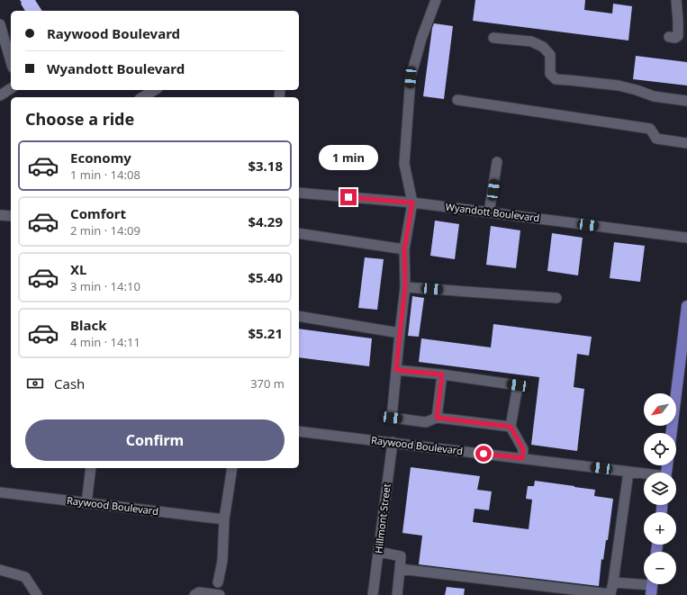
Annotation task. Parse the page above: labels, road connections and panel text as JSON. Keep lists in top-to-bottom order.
{
  "streets": {
    "street": ["Wyandott Boulevard", "Raywood Boulevard", "Hillmont Street"]
  },
  "crossings": [
    ["Raywood Boulevard", "Hillmont Street"]
  ],
  "north": "bottom left",
  "page": {
    "banner": ["Raywood Boulevard", "Wyandott Boulevard"],
    "heading": "Choose a ride",
    "list": [
      {
        "name": "Economy",
        "note": "1 min · 14:08",
        "value": "$3.18"
      },
      {
        "name": "Comfort",
        "note": "2 min · 14:09",
        "value": "$4.29"
      },
      {
        "name": "XL",
        "note": "3 min · 14:10",
        "value": "$5.40"
      },
      {
        "name": "Black",
        "note": "4 min · 14:11",
        "value": "$5.21"
      }
    ],
    "bubble": "1 min",
    "pay": ["Cash", "370 m"],
    "map_buttons": ["+", "−"],
    "buttons": "Confirm"
  }
}
